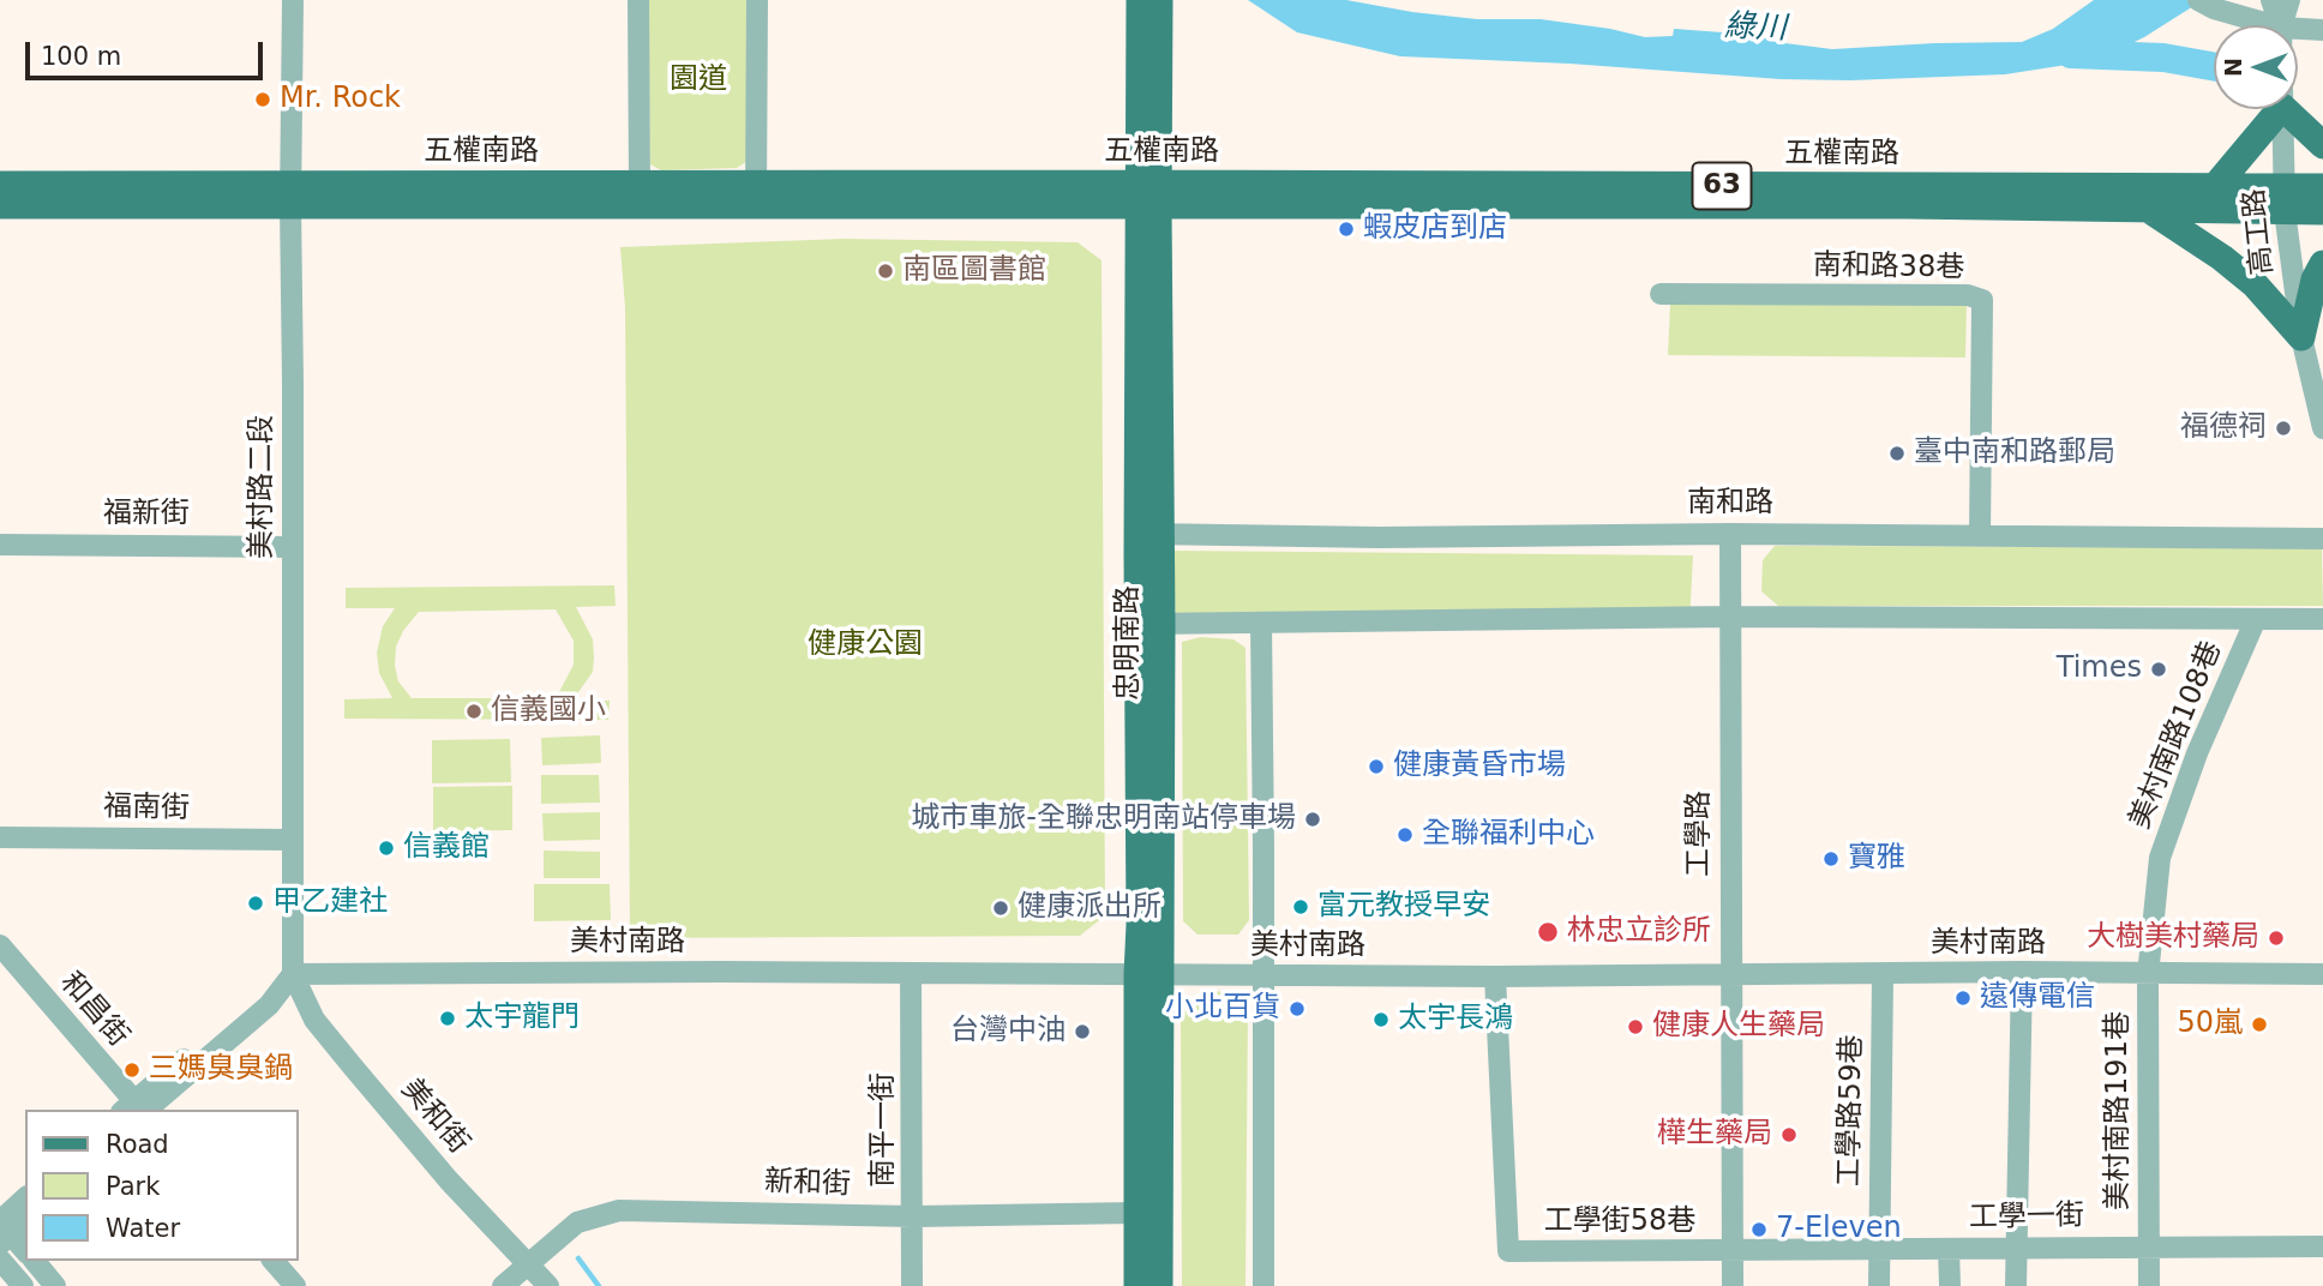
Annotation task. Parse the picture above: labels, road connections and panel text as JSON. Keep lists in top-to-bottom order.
{
  "streets": {
    "main road": ["五權南路", "63", "忠明南路"],
    "street": [
      "高工路",
      "南和路38巷",
      "美村路二段",
      "南和路",
      "福新街",
      "美村南路108巷",
      "福南街",
      "工學路",
      "美村南路",
      "和昌街",
      "工學路59巷",
      "美村南路191巷",
      "美和街",
      "南平一街",
      "新和街",
      "工學一街",
      "工學街58巷"
    ]
  },
  "crossings": [
    ["五權南路", "高工路"],
    ["五權南路", "美村路二段"],
    ["五權南路", "忠明南路"],
    ["南和路38巷", "南和路"],
    ["美村路二段", "福新街"],
    ["美村路二段", "福南街"],
    ["美村路二段", "美村南路"],
    ["美村路二段", "美和街"],
    ["南和路", "忠明南路"],
    ["南和路", "工學路"],
    ["忠明南路", "美村南路"],
    ["忠明南路", "新和街"],
    ["美村南路108巷", "美村南路"],
    ["美村南路108巷", "美村南路191巷"],
    ["工學路", "美村南路"],
    ["工學路", "工學一街"],
    ["工學路", "工學街58巷"],
    ["美村南路", "工學路59巷"],
    ["美村南路", "美村南路191巷"],
    ["美村南路", "美和街"],
    ["美村南路", "南平一街"],
    ["美村南路", "工學街58巷"],
    ["工學路59巷", "工學一街"],
    ["美村南路191巷", "工學一街"],
    ["美和街", "新和街"],
    ["南平一街", "新和街"],
    ["工學一街", "工學街58巷"]
  ],
  "water": ["綠川"],
  "parks": ["園道", "健康公園"],
  "places": [
    "Mr. Rock",
    "蝦皮店到店",
    "南區圖書館",
    "福德祠",
    "臺中南和路郵局",
    "Times",
    "信義國小",
    "健康黃昏市場",
    "城市車旅-全聯忠明南站停車場",
    "全聯福利中心",
    "信義館",
    "寶雅",
    "甲乙建社",
    "富元教授早安",
    "健康派出所",
    "林忠立診所",
    "大樹美村藥局",
    "遠傳電信",
    "小北百貨",
    "太宇龍門",
    "太宇長鴻",
    "50嵐",
    "健康人生藥局",
    "台灣中油",
    "三媽臭臭鍋",
    "樺生藥局",
    "7-Eleven"
  ],
  "legend": ["Road", "Park", "Water"],
  "scale_bar": "100 m",
  "north": "left"
}
